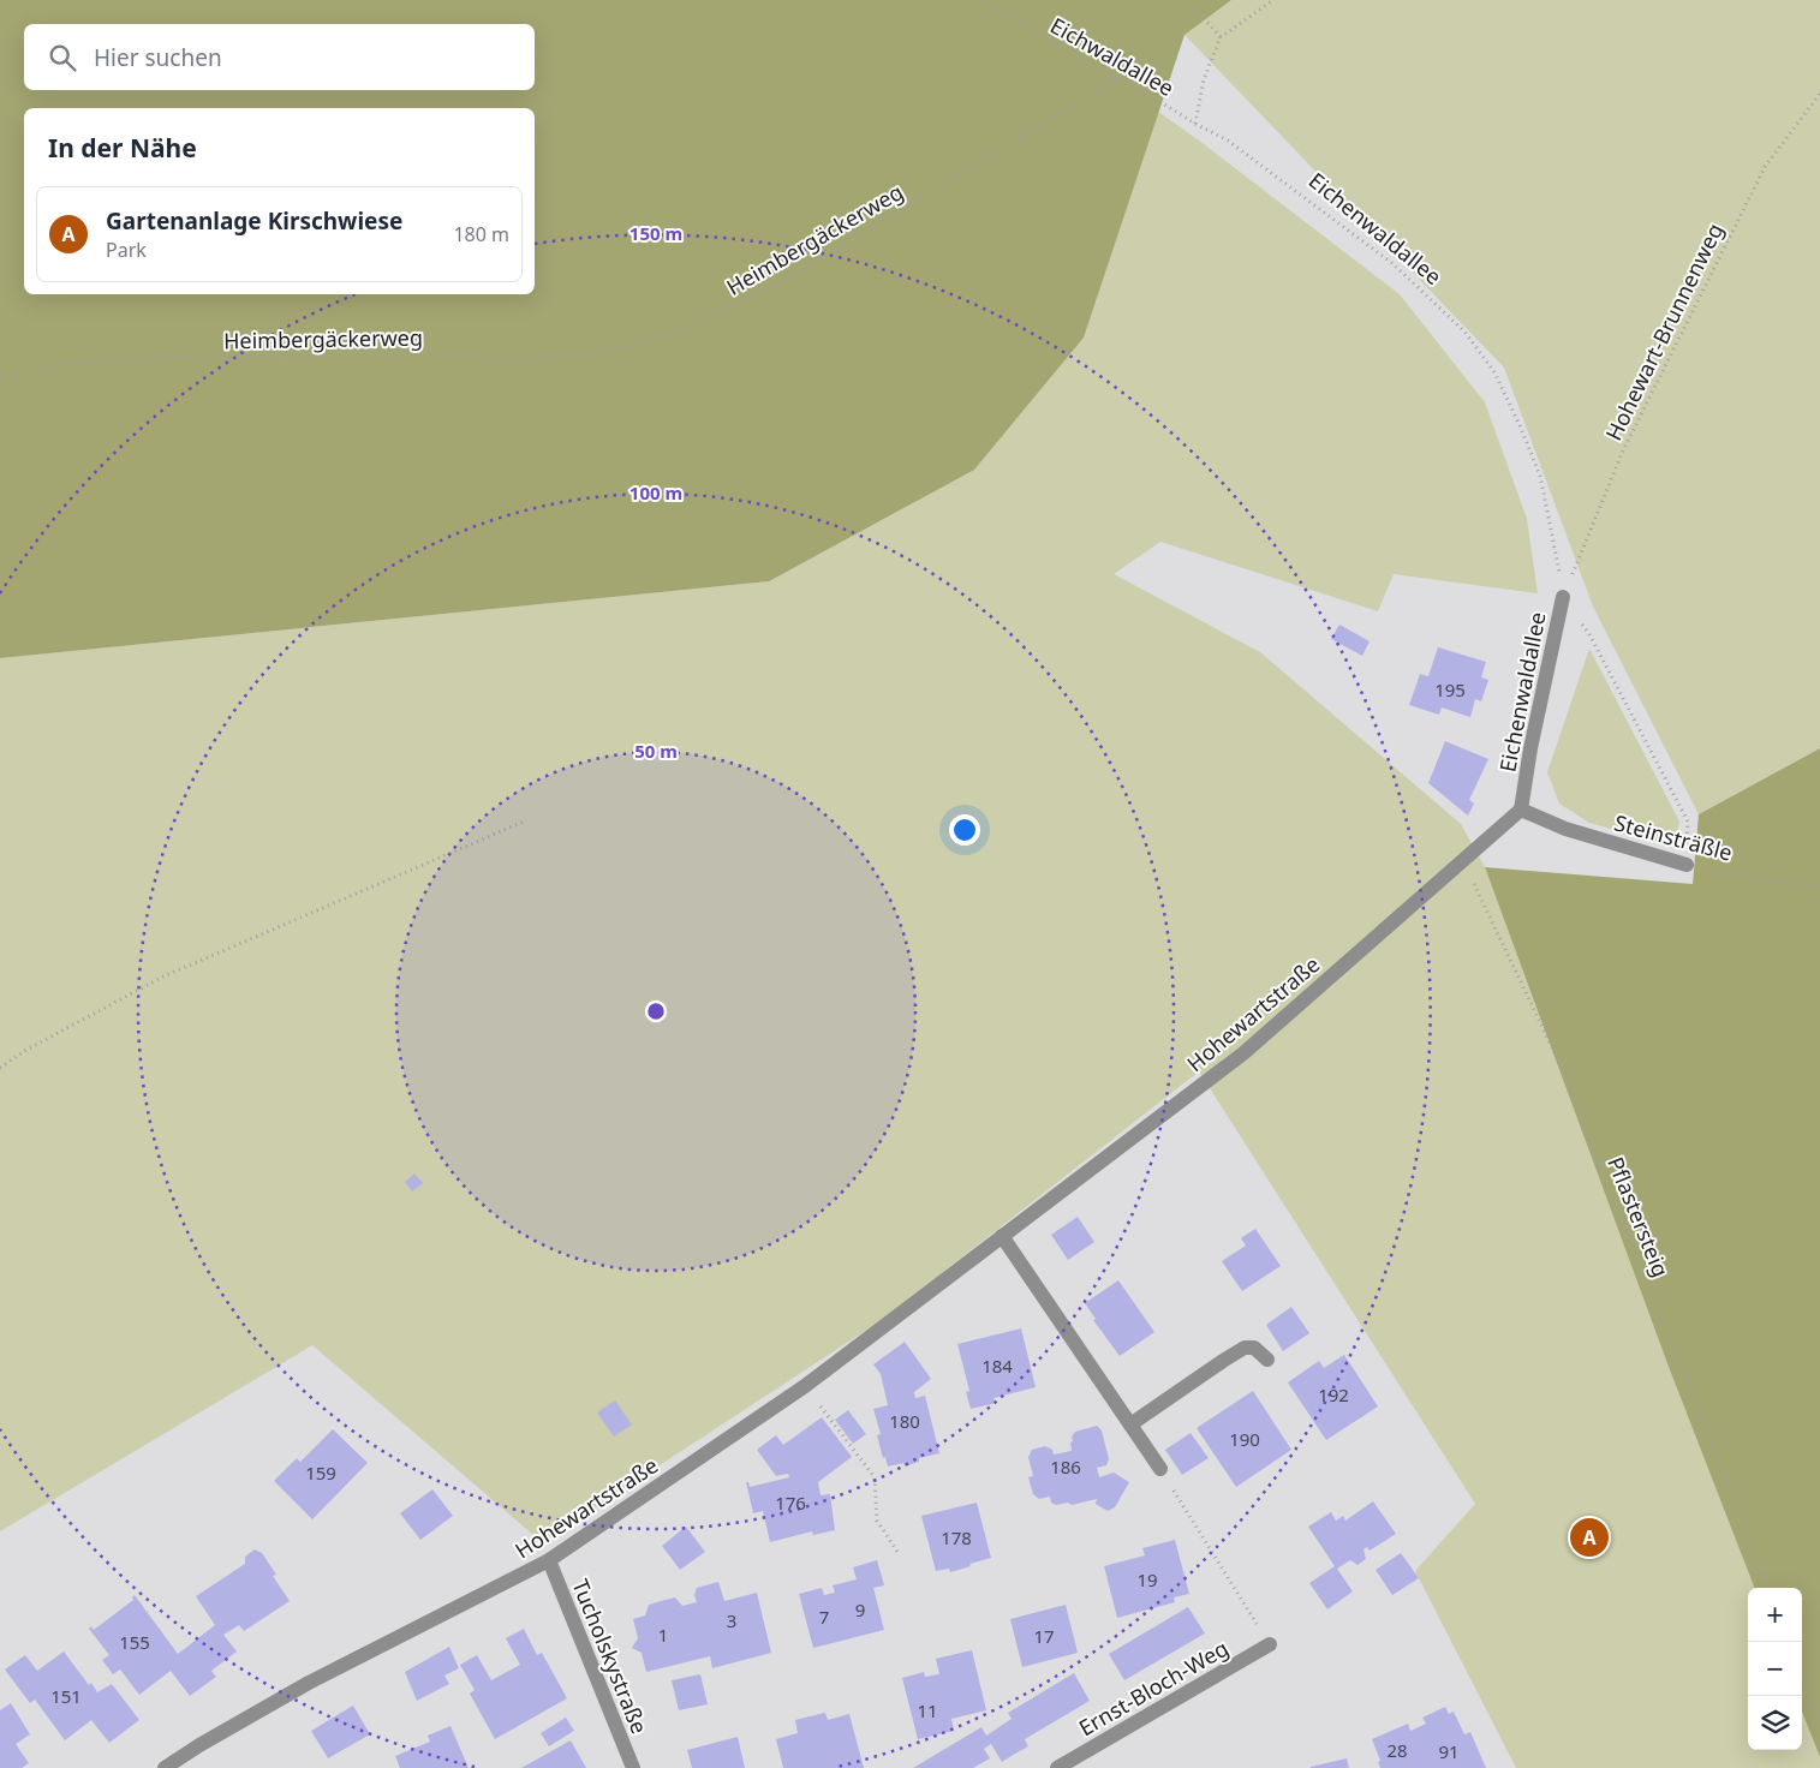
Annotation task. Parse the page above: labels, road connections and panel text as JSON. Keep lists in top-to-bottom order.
{
  "streets": {
    "street": [
      "Eichenwaldallee",
      "Steinsträßle",
      "Hohewartstraße",
      "Tucholskystraße",
      "Ernst-Bloch-Weg"
    ],
    "path": [
      "Eichwaldallee",
      "Heimbergäckerweg",
      "Hohewart-Brunnenweg",
      "Pflastersteig"
    ]
  },
  "crossings": [
    ["Eichwaldallee", "Eichenwaldallee"],
    ["Eichwaldallee", "Heimbergäckerweg"],
    ["Eichenwaldallee", "Hohewart-Brunnenweg"],
    ["Eichenwaldallee", "Steinsträßle"],
    ["Eichenwaldallee", "Hohewartstraße"],
    ["Steinsträßle", "Hohewartstraße"],
    ["Hohewartstraße", "Pflastersteig"],
    ["Hohewartstraße", "Tucholskystraße"]
  ],
  "house_numbers": [
    "195",
    "184",
    "192",
    "180",
    "190",
    "186",
    "159",
    "176",
    "178",
    "19",
    "9",
    "7",
    "3",
    "1",
    "17",
    "155",
    "151",
    "11",
    "28",
    "91"
  ],
  "page": {
    "search": "Hier suchen",
    "heading": "In der Nähe",
    "list": [
      {
        "mark": "A",
        "name": "Gartenanlage Kirschwiese",
        "note": "Park",
        "value": "180 m"
      }
    ],
    "pins": "A",
    "map_buttons": ["+", "−"]
  },
  "rings": ["150 m", "100 m", "50 m"]
}
